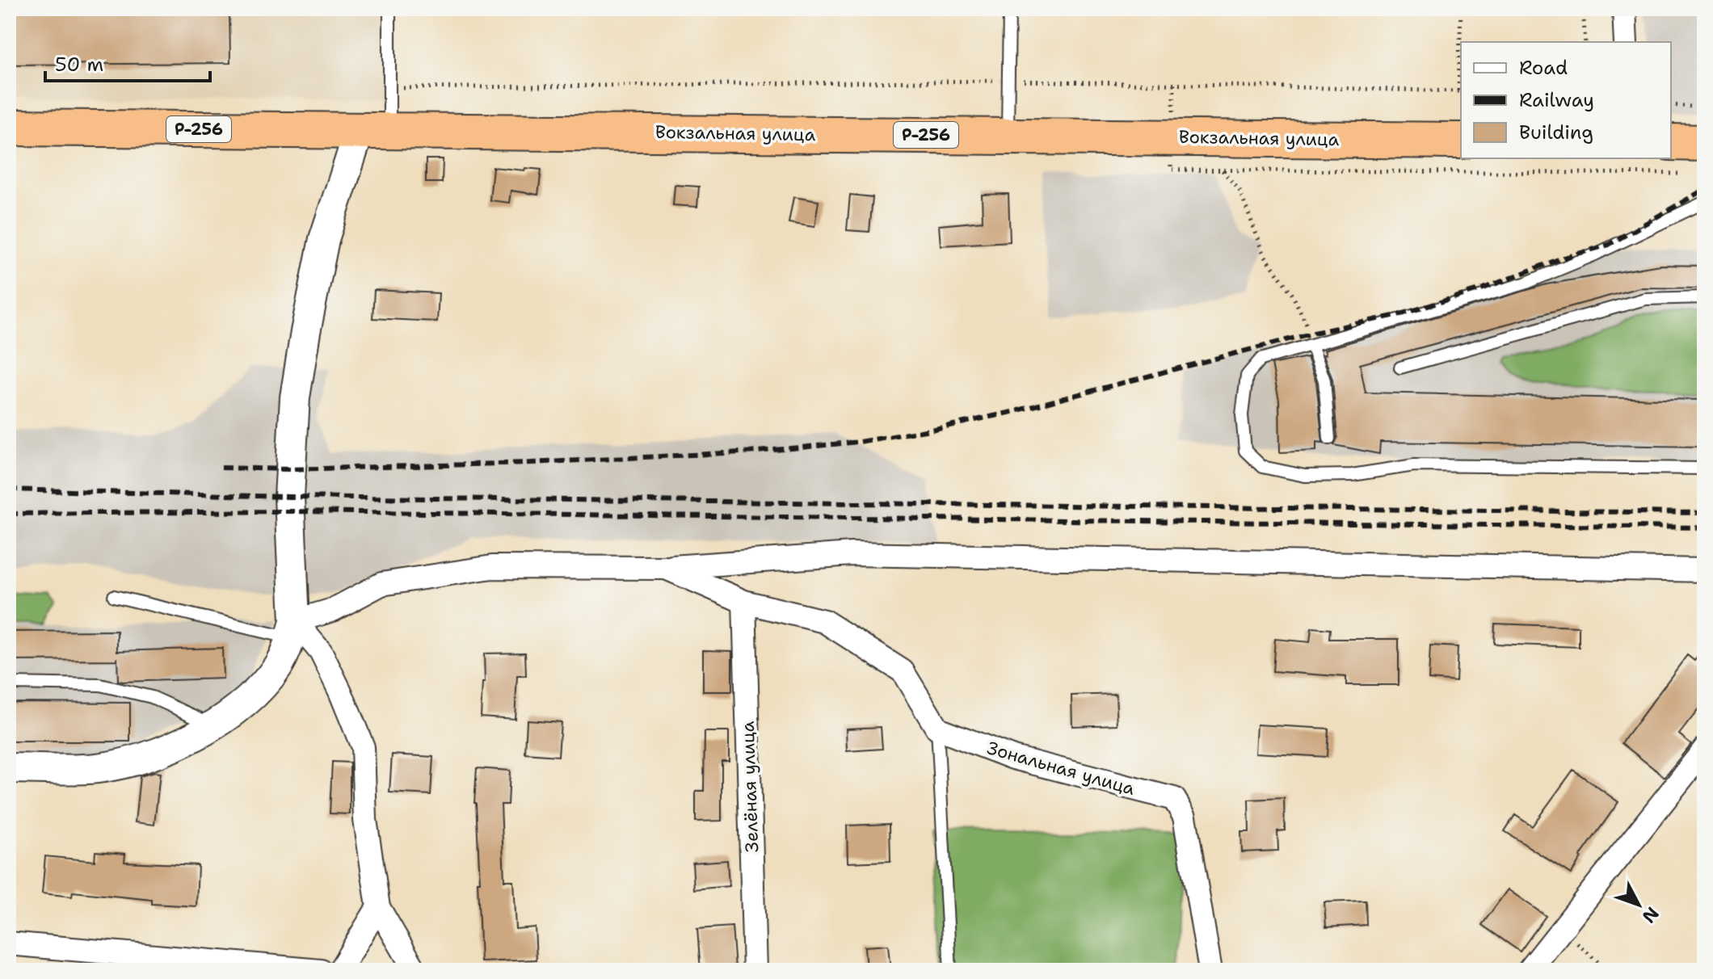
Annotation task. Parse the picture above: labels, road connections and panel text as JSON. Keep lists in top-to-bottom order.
{
  "streets": {
    "highway": ["Р-256", "Вокзальная улица"],
    "street": ["Зональная улица", "Зелёная улица"]
  },
  "legend": ["Road", "Railway", "Building"],
  "scale_bar": "50 m",
  "north": "bottom right"
}
